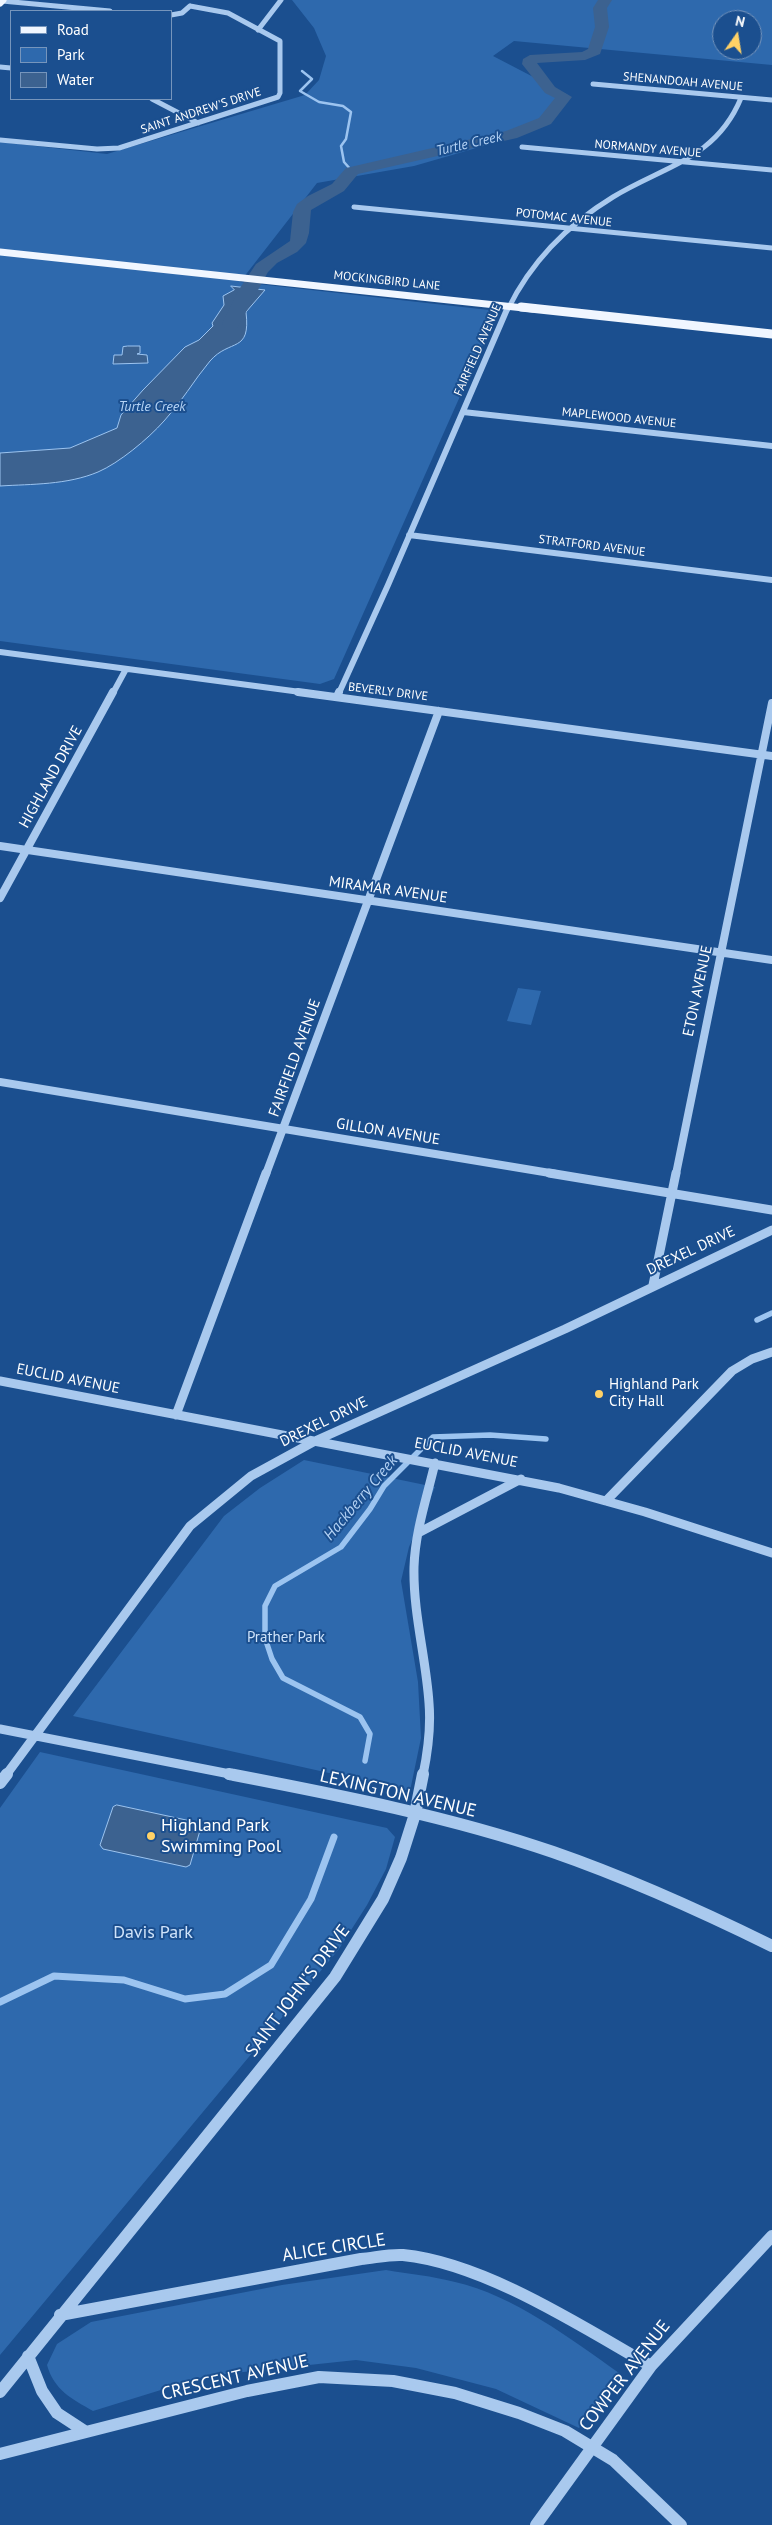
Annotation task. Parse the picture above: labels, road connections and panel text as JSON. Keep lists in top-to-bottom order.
{
  "streets": {
    "main road": ["MOCKINGBIRD LANE"],
    "street": [
      "SHENANDOAH AVENUE",
      "SAINT ANDREW'S DRIVE",
      "NORMANDY AVENUE",
      "POTOMAC AVENUE",
      "FAIRFIELD AVENUE",
      "MAPLEWOOD AVENUE",
      "STRATFORD AVENUE",
      "BEVERLY DRIVE",
      "HIGHLAND DRIVE",
      "MIRAMAR AVENUE",
      "ETON AVENUE",
      "GILLON AVENUE",
      "DREXEL DRIVE",
      "EUCLID AVENUE",
      "LEXINGTON AVENUE",
      "SAINT JOHN'S DRIVE",
      "ALICE CIRCLE",
      "COWPER AVENUE",
      "CRESCENT AVENUE"
    ]
  },
  "crossings": [
    ["SHENANDOAH AVENUE", "FAIRFIELD AVENUE"],
    ["NORMANDY AVENUE", "FAIRFIELD AVENUE"],
    ["POTOMAC AVENUE", "FAIRFIELD AVENUE"],
    ["MOCKINGBIRD LANE", "FAIRFIELD AVENUE"],
    ["FAIRFIELD AVENUE", "MAPLEWOOD AVENUE"],
    ["FAIRFIELD AVENUE", "STRATFORD AVENUE"],
    ["FAIRFIELD AVENUE", "BEVERLY DRIVE"],
    ["FAIRFIELD AVENUE", "MIRAMAR AVENUE"],
    ["FAIRFIELD AVENUE", "GILLON AVENUE"],
    ["FAIRFIELD AVENUE", "EUCLID AVENUE"],
    ["BEVERLY DRIVE", "HIGHLAND DRIVE"],
    ["BEVERLY DRIVE", "ETON AVENUE"],
    ["HIGHLAND DRIVE", "MIRAMAR AVENUE"],
    ["MIRAMAR AVENUE", "ETON AVENUE"],
    ["ETON AVENUE", "GILLON AVENUE"],
    ["ETON AVENUE", "DREXEL DRIVE"],
    ["DREXEL DRIVE", "EUCLID AVENUE"],
    ["DREXEL DRIVE", "LEXINGTON AVENUE"],
    ["EUCLID AVENUE", "SAINT JOHN'S DRIVE"],
    ["LEXINGTON AVENUE", "SAINT JOHN'S DRIVE"],
    ["SAINT JOHN'S DRIVE", "ALICE CIRCLE"],
    ["ALICE CIRCLE", "COWPER AVENUE"],
    ["COWPER AVENUE", "CRESCENT AVENUE"]
  ],
  "water": ["Turtle Creek", "Hackberry Creek"],
  "parks": ["Prather Park", "Davis Park"],
  "places": ["Highland Park City Hall", "Highland Park Swimming Pool"],
  "legend": ["Road", "Park", "Water"],
  "north": "top"
}
